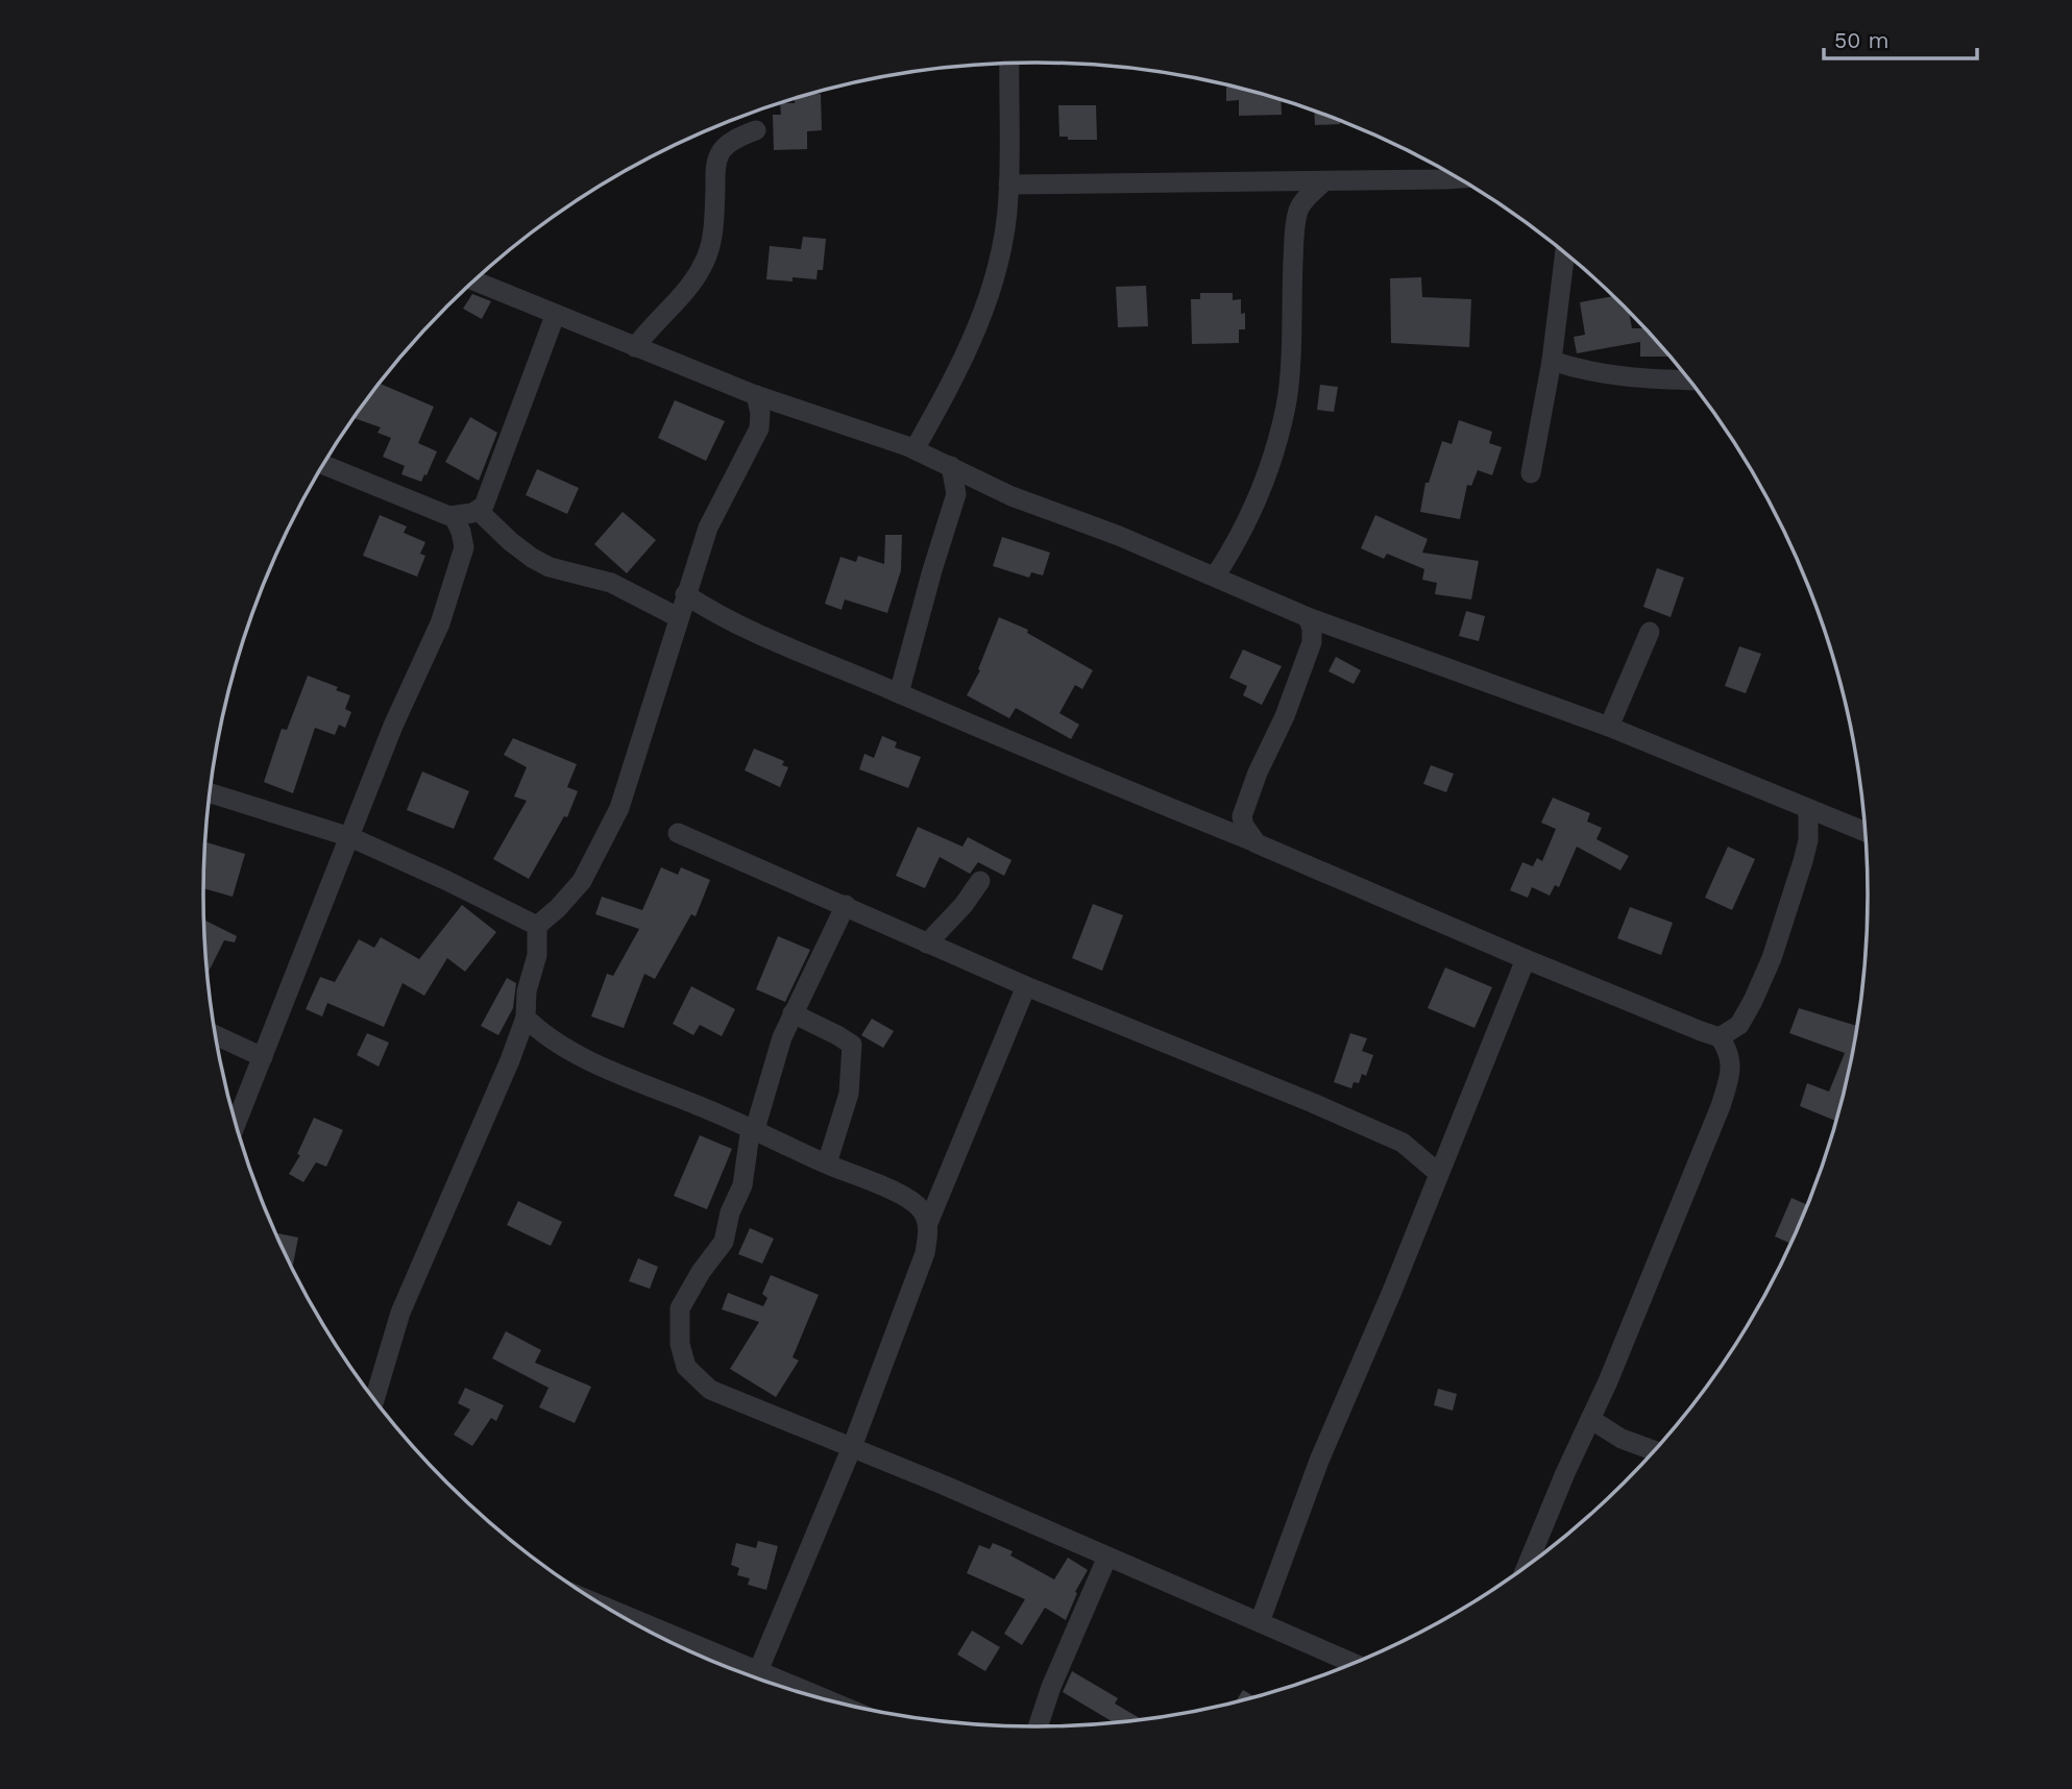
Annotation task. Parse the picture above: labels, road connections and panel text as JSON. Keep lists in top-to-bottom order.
{
  "scale_bar": "50 m"
}
